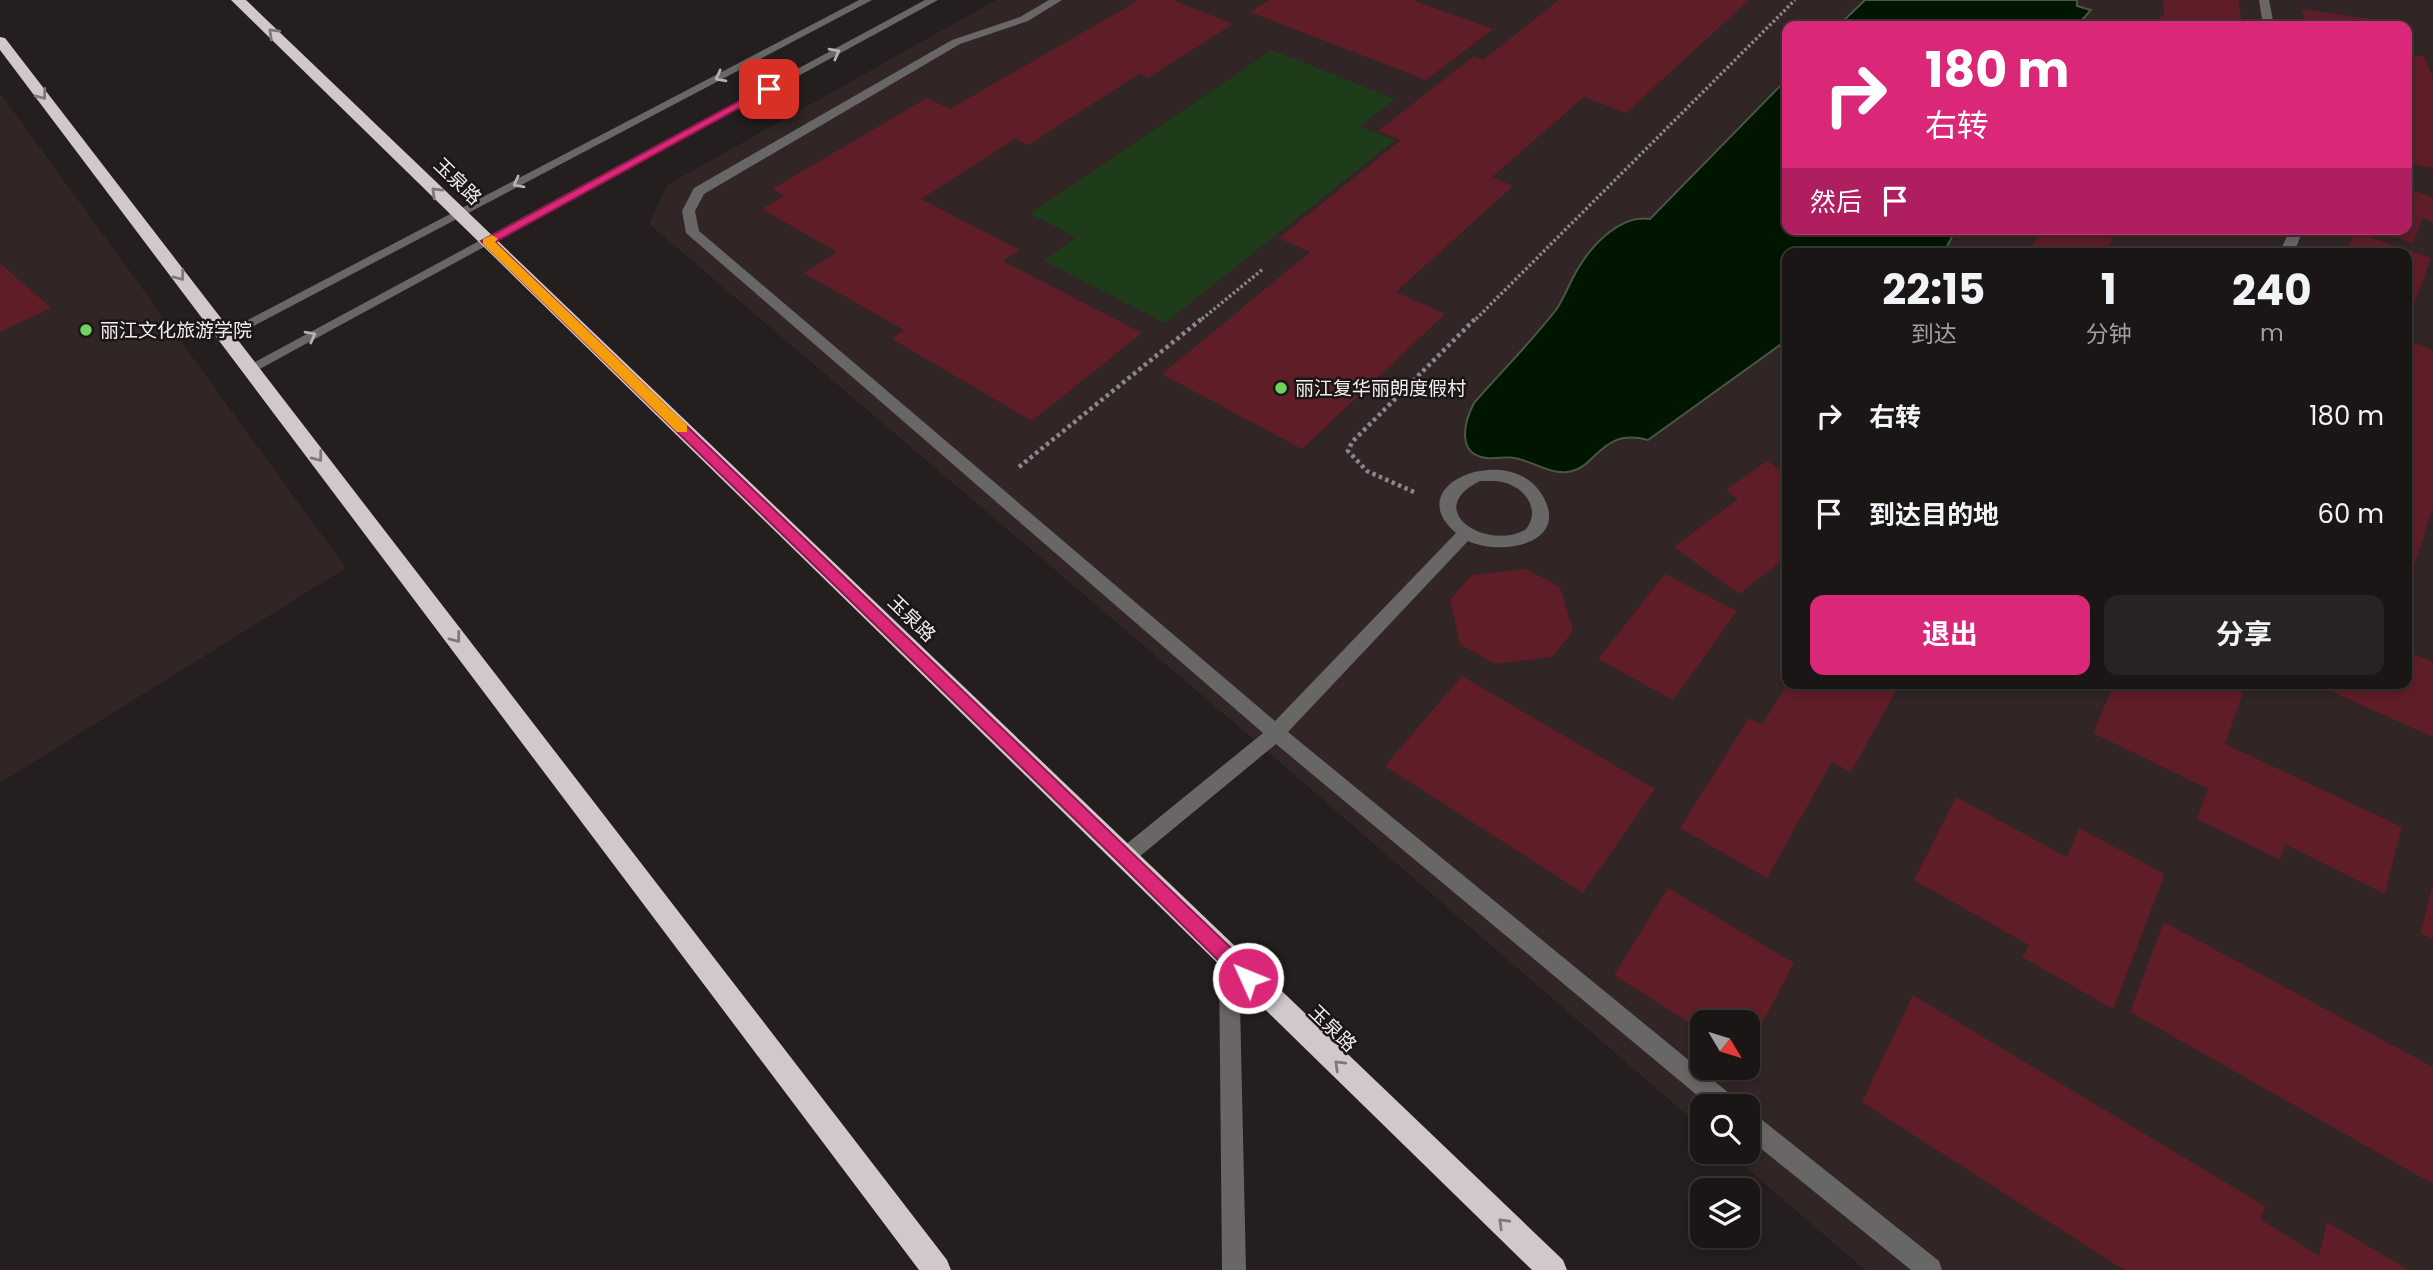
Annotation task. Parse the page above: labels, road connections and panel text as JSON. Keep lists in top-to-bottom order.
{
  "streets": {
    "highway": ["玉泉路"]
  },
  "one_way": ["玉泉路"],
  "places": ["丽江文化旅游学院", "丽江复华丽朗度假村"],
  "north": "bottom right",
  "page": {
    "turn": ["180 m", "右转"],
    "then": "然后",
    "eta": [
      "22:15",
      "到达",
      "1",
      "分钟",
      "240",
      "m"
    ],
    "list": [
      {
        "name": "右转",
        "value": "180 m"
      },
      {
        "name": "到达目的地",
        "value": "60 m"
      }
    ],
    "buttons": ["退出", "分享"]
  }
}
